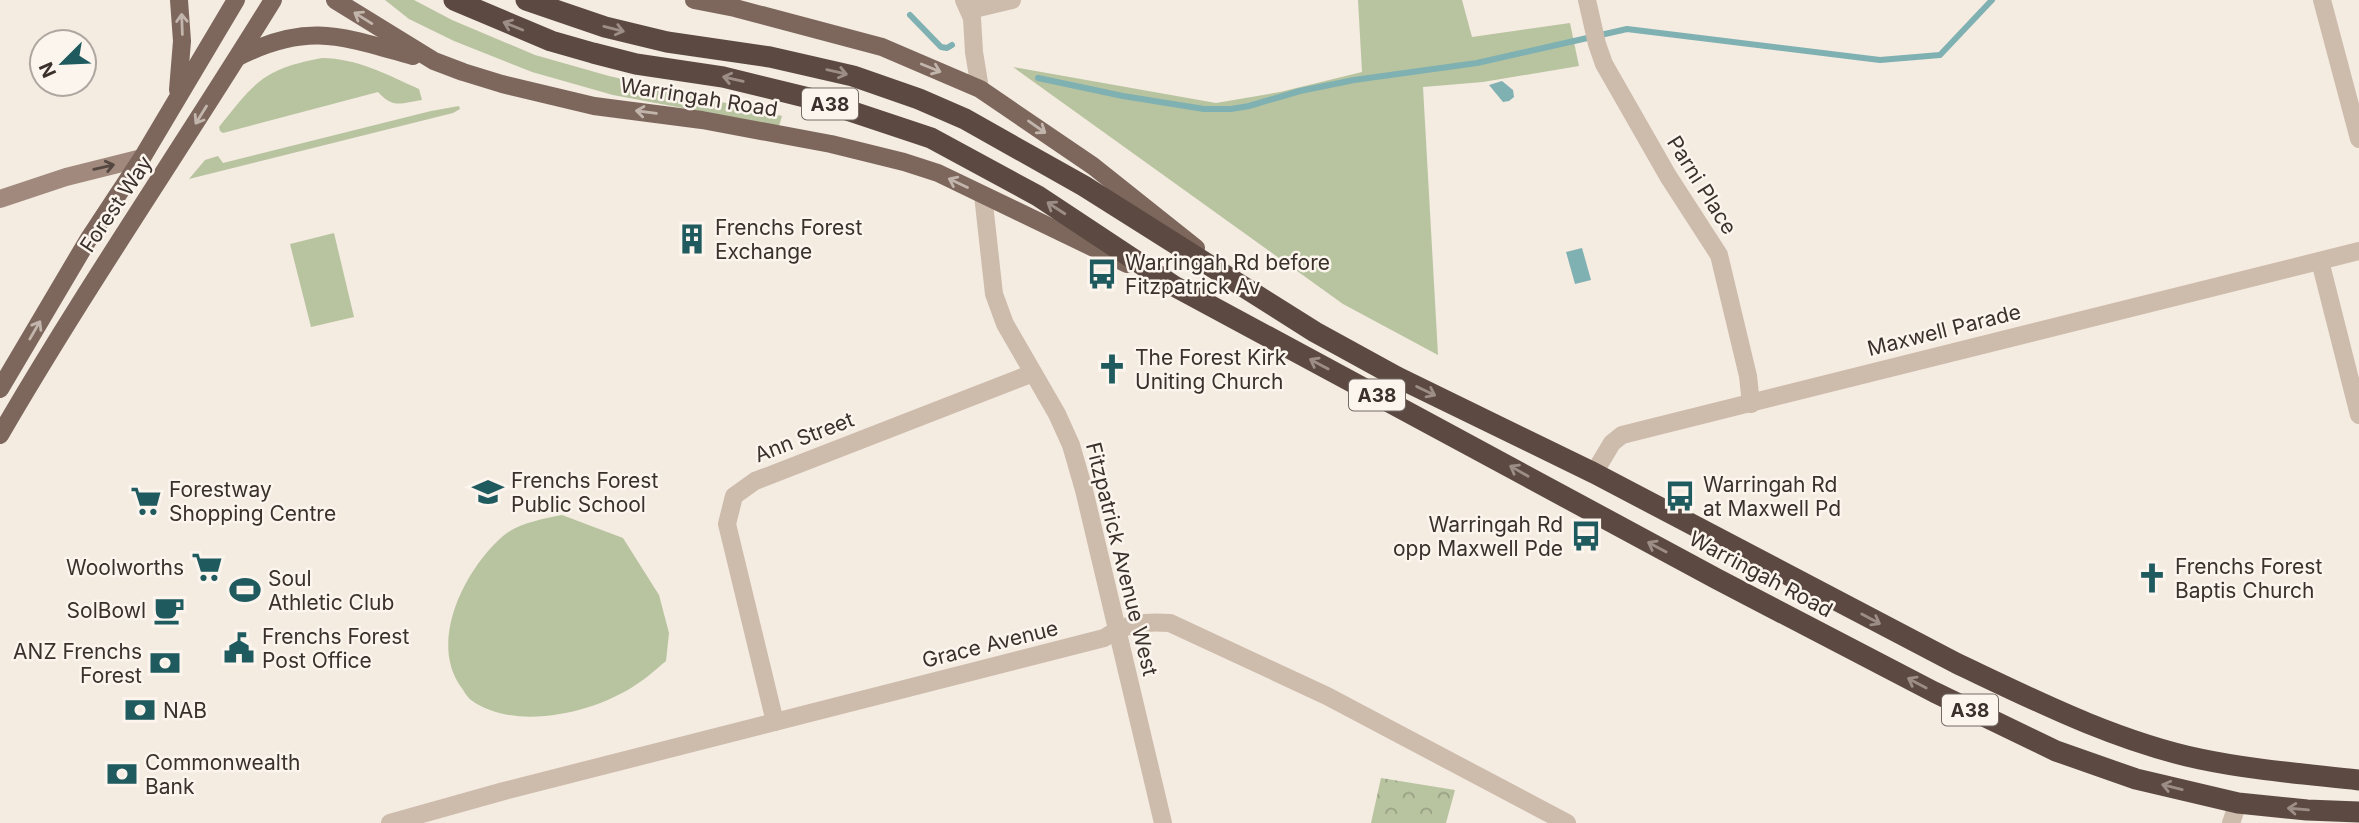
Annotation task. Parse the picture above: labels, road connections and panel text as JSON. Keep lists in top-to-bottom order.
{
  "streets": {
    "highway": ["Warringah Road", "A38", "Maxwell Parade"],
    "main road": ["Forest Way"],
    "street": [
      "Parni Place",
      "Ann Street",
      "Fitzpatrick Avenue West",
      "Grace Avenue"
    ]
  },
  "crossings": [
    ["Warringah Road", "Maxwell Parade"],
    ["Warringah Road", "Fitzpatrick Avenue West"],
    ["Parni Place", "Maxwell Parade"],
    ["Ann Street", "Fitzpatrick Avenue West"],
    ["Ann Street", "Grace Avenue"],
    ["Fitzpatrick Avenue West", "Grace Avenue"]
  ],
  "places": {
    "building": ["Frenchs Forest Exchange"],
    "bus stop": ["Warringah Rd before Fitzpatrick Av", "Warringah Rd at Maxwell Pd", "Warringah Rd opp Maxwell Pde"],
    "church": ["The Forest Kirk Uniting Church", "Frenchs Forest Baptis Church"],
    "school or university": ["Frenchs Forest Public School"],
    "supermarket": ["Forestway Shopping Centre", "Woolworths"],
    "sports": ["Soul Athletic Club"],
    "cafe": ["SolBowl"],
    "public building": ["Frenchs Forest Post Office"],
    "bank": ["ANZ Frenchs Forest", "NAB", "Commonwealth Bank"]
  },
  "north": "bottom left"
}
